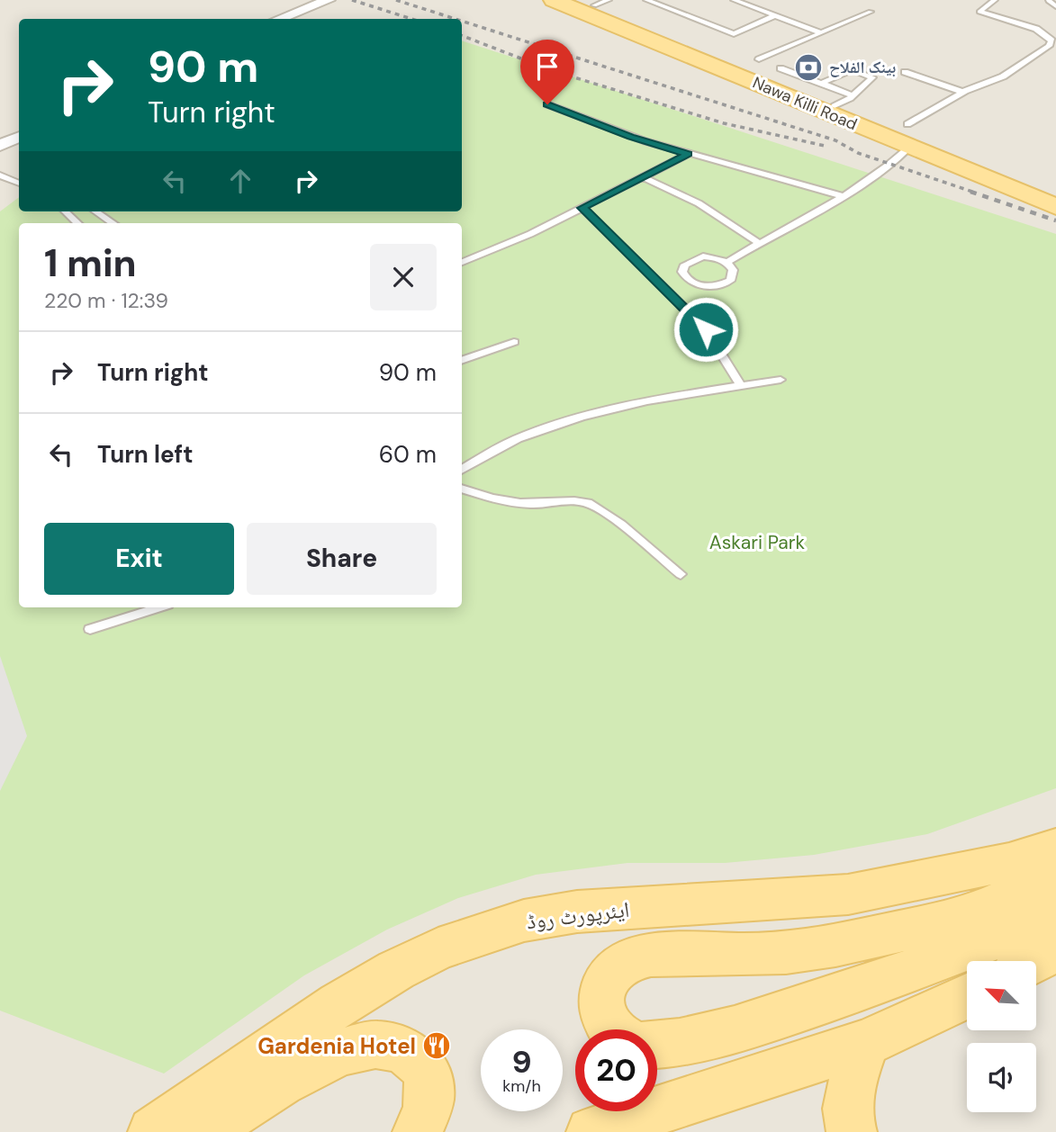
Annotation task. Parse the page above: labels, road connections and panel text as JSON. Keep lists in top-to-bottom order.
{
  "streets": {
    "main road": ["Nawa Killi Road", "ایئرپورٹ روڈ"]
  },
  "parks": ["Askari Park"],
  "places": {
    "bank": ["بینک الفلاح"],
    "restaurant": ["Gardenia Hotel"]
  },
  "north": "top left",
  "page": {
    "turn": ["90 m", "Turn right"],
    "heading": ["1 min", "220 m · 12:39"],
    "list": [
      {
        "name": "Turn right",
        "value": "90 m"
      },
      {
        "name": "Turn left",
        "value": "60 m"
      }
    ],
    "buttons": ["Exit", "Share"],
    "speed": "9 km/h",
    "limit": "20"
  }
}
